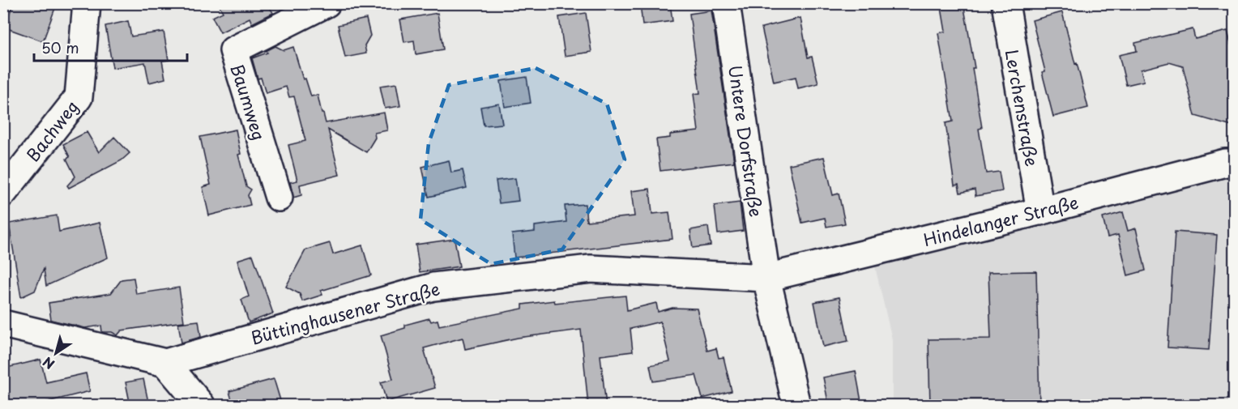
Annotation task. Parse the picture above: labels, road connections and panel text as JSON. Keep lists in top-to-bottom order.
{
  "streets": {
    "street": [
      "Baumweg",
      "Lerchenstraße",
      "Bachweg",
      "Untere Dorfstraße",
      "Hindelanger Straße",
      "Büttinghausener Straße"
    ]
  },
  "crossings": [
    ["Lerchenstraße", "Hindelanger Straße"],
    ["Untere Dorfstraße", "Hindelanger Straße"],
    ["Untere Dorfstraße", "Büttinghausener Straße"],
    ["Hindelanger Straße", "Büttinghausener Straße"]
  ],
  "scale_bar": "50 m",
  "north": "bottom left"
}
